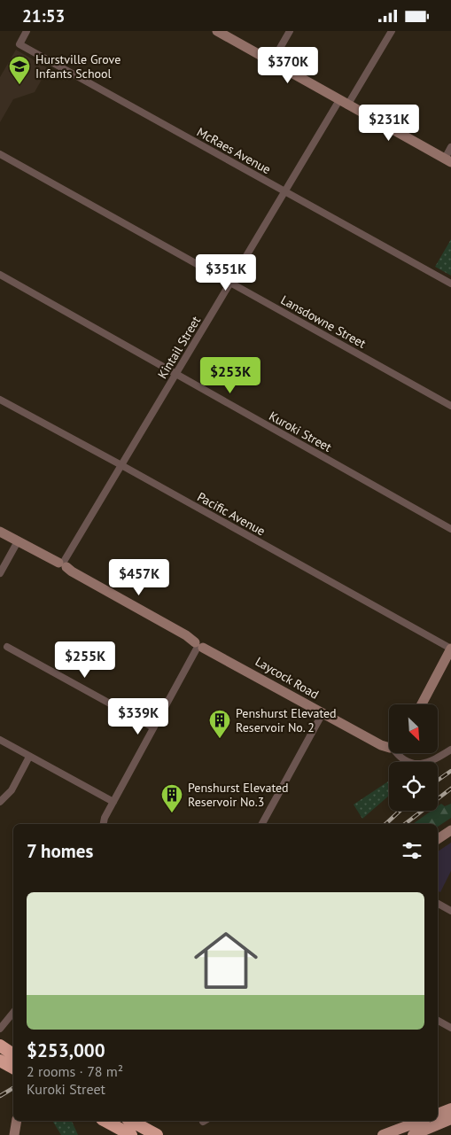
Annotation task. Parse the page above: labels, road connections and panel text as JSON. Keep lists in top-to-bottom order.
{
  "streets": {
    "street": [
      "McRaes Avenue",
      "Lansdowne Street",
      "Kintail Street",
      "Kuroki Street",
      "Pacific Avenue",
      "Laycock Road"
    ]
  },
  "crossings": [
    ["McRaes Avenue", "Kintail Street"],
    ["Lansdowne Street", "Kintail Street"],
    ["Kintail Street", "Kuroki Street"],
    ["Kintail Street", "Pacific Avenue"],
    ["Kintail Street", "Laycock Road"]
  ],
  "places": {
    "school or university": ["Hurstville Grove Infants School"],
    "building": ["Penshurst Elevated Reservoir No. 2", "Penshurst Elevated Reservoir No.3"]
  },
  "north": "bottom right",
  "page": {
    "status": "21:53",
    "price": [
      "$370K",
      "$231K",
      "$351K",
      "$253K",
      "$457K",
      "$255K",
      "$339K"
    ],
    "heading": "7 homes",
    "list": [
      {
        "name": "$253,000",
        "note": "2 rooms · 78 m² · Kuroki Street"
      }
    ]
  }
}
